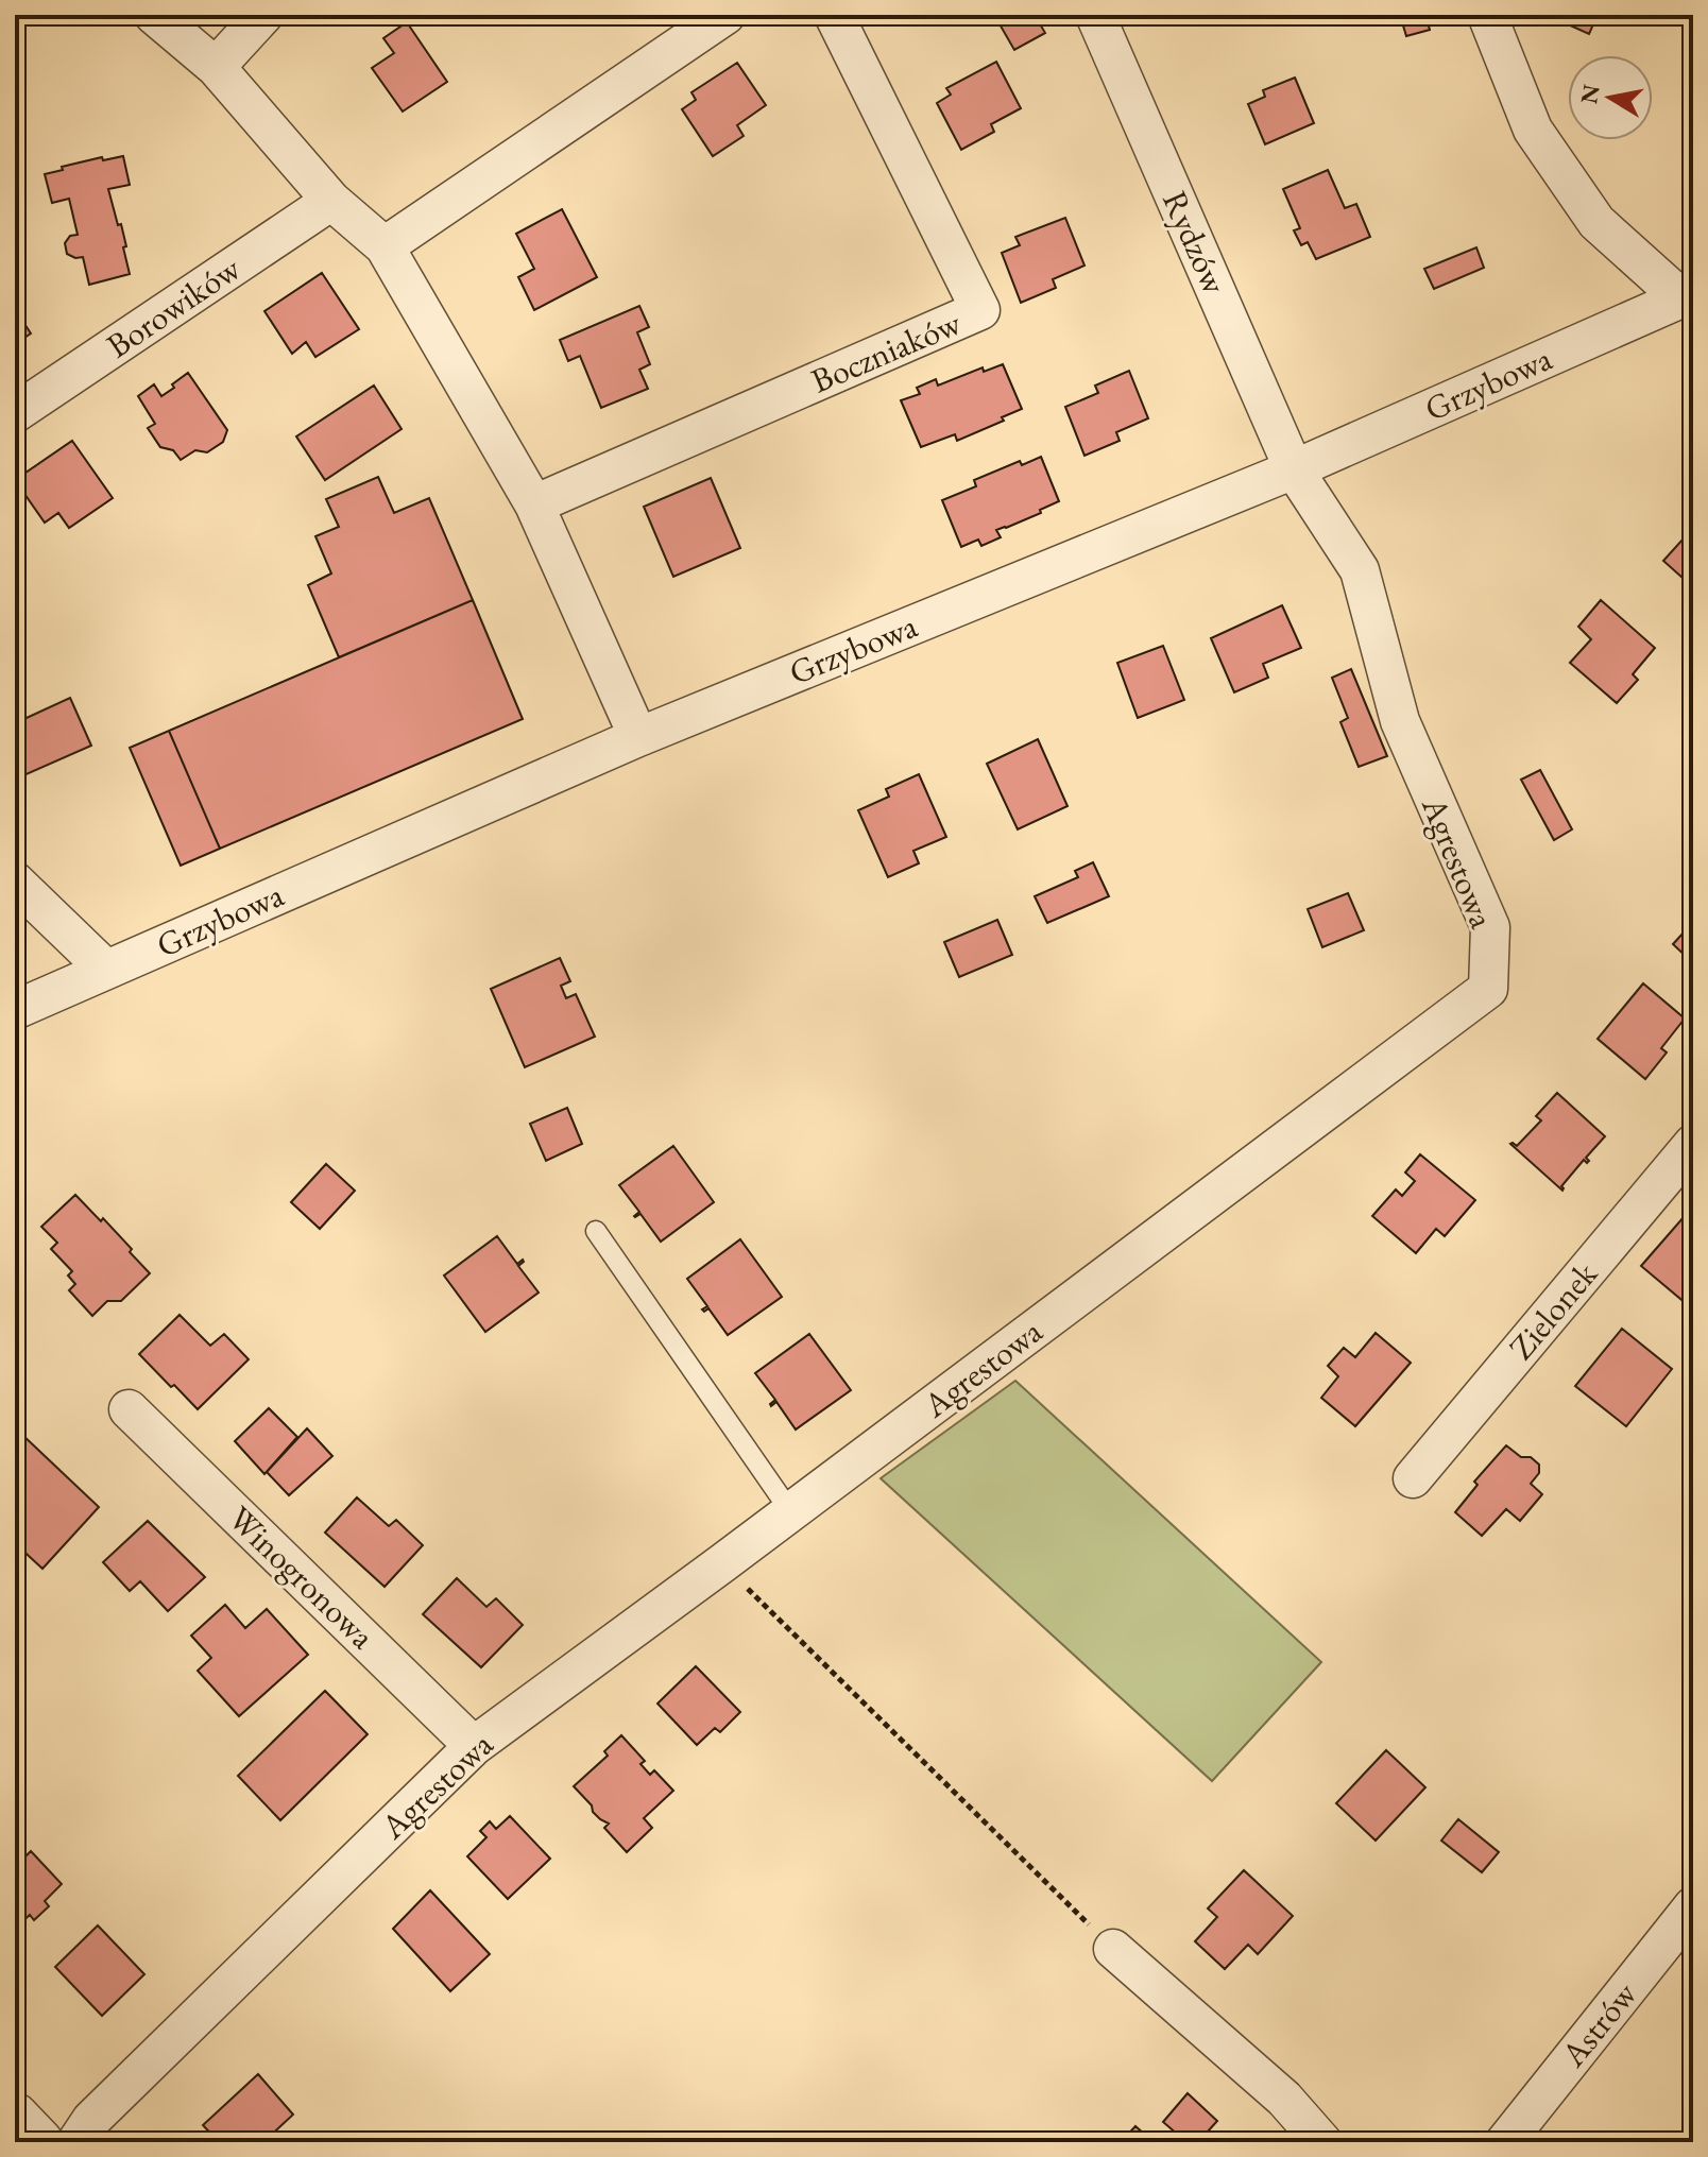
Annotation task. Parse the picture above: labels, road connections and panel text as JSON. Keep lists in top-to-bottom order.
{
  "streets": {
    "street": [
      "Rydzów",
      "Borowików",
      "Boczniaków",
      "Grzybowa",
      "Agrestowa",
      "Zielonek",
      "Winogronowa",
      "Astrów"
    ]
  },
  "crossings": [
    ["Rydzów", "Grzybowa"],
    ["Rydzów", "Agrestowa"],
    ["Grzybowa", "Agrestowa"],
    ["Agrestowa", "Winogronowa"]
  ],
  "north": "left"
}
